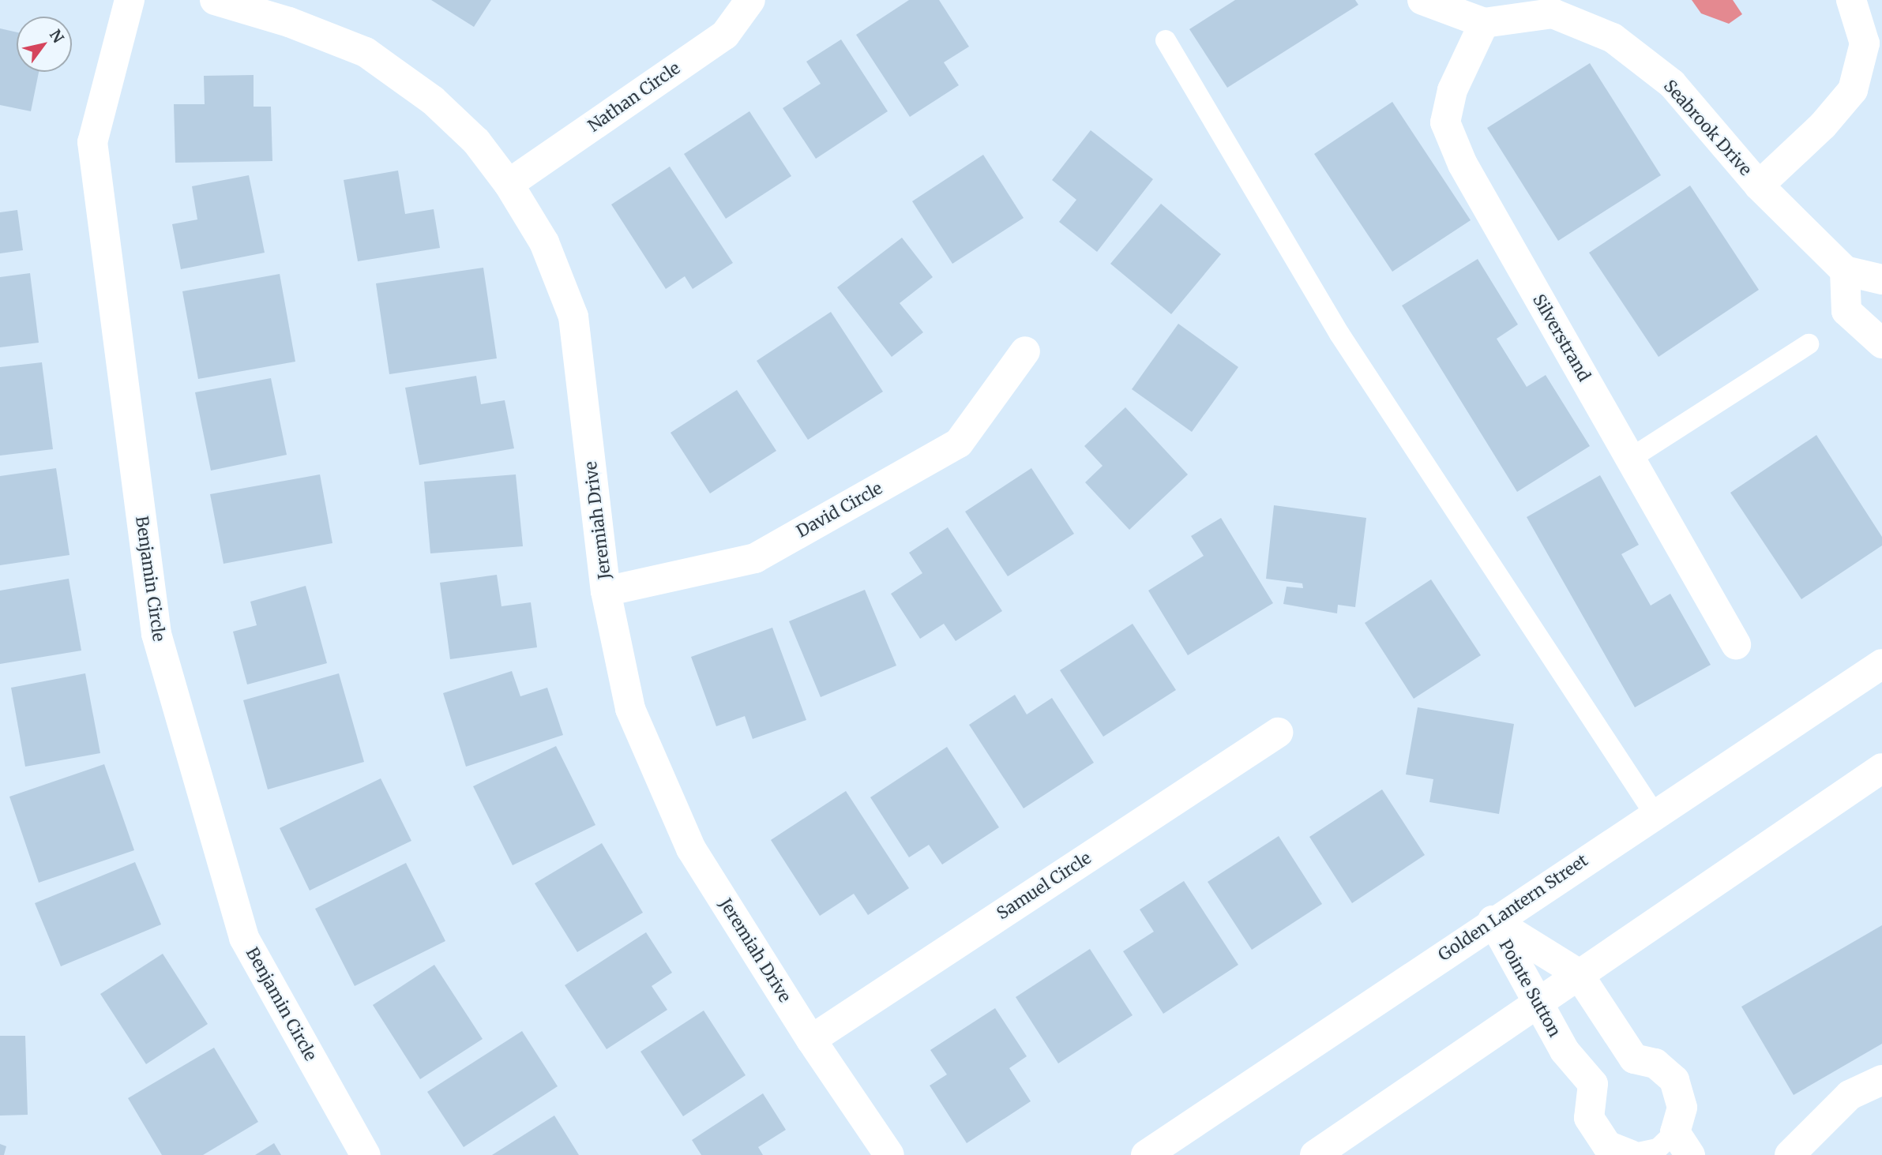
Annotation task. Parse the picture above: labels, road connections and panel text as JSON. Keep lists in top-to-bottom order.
{
  "streets": {
    "street": [
      "Nathan Circle",
      "Seabrook Drive",
      "Silverstrand",
      "David Circle",
      "Jeremiah Drive",
      "Benjamin Circle",
      "Samuel Circle",
      "Golden Lantern Street",
      "Pointe Sutton"
    ]
  },
  "crossings": [
    ["Nathan Circle", "Jeremiah Drive"],
    ["Seabrook Drive", "Silverstrand"],
    ["David Circle", "Jeremiah Drive"],
    ["Jeremiah Drive", "Samuel Circle"],
    ["Golden Lantern Street", "Pointe Sutton"]
  ],
  "north": "top right"
}
